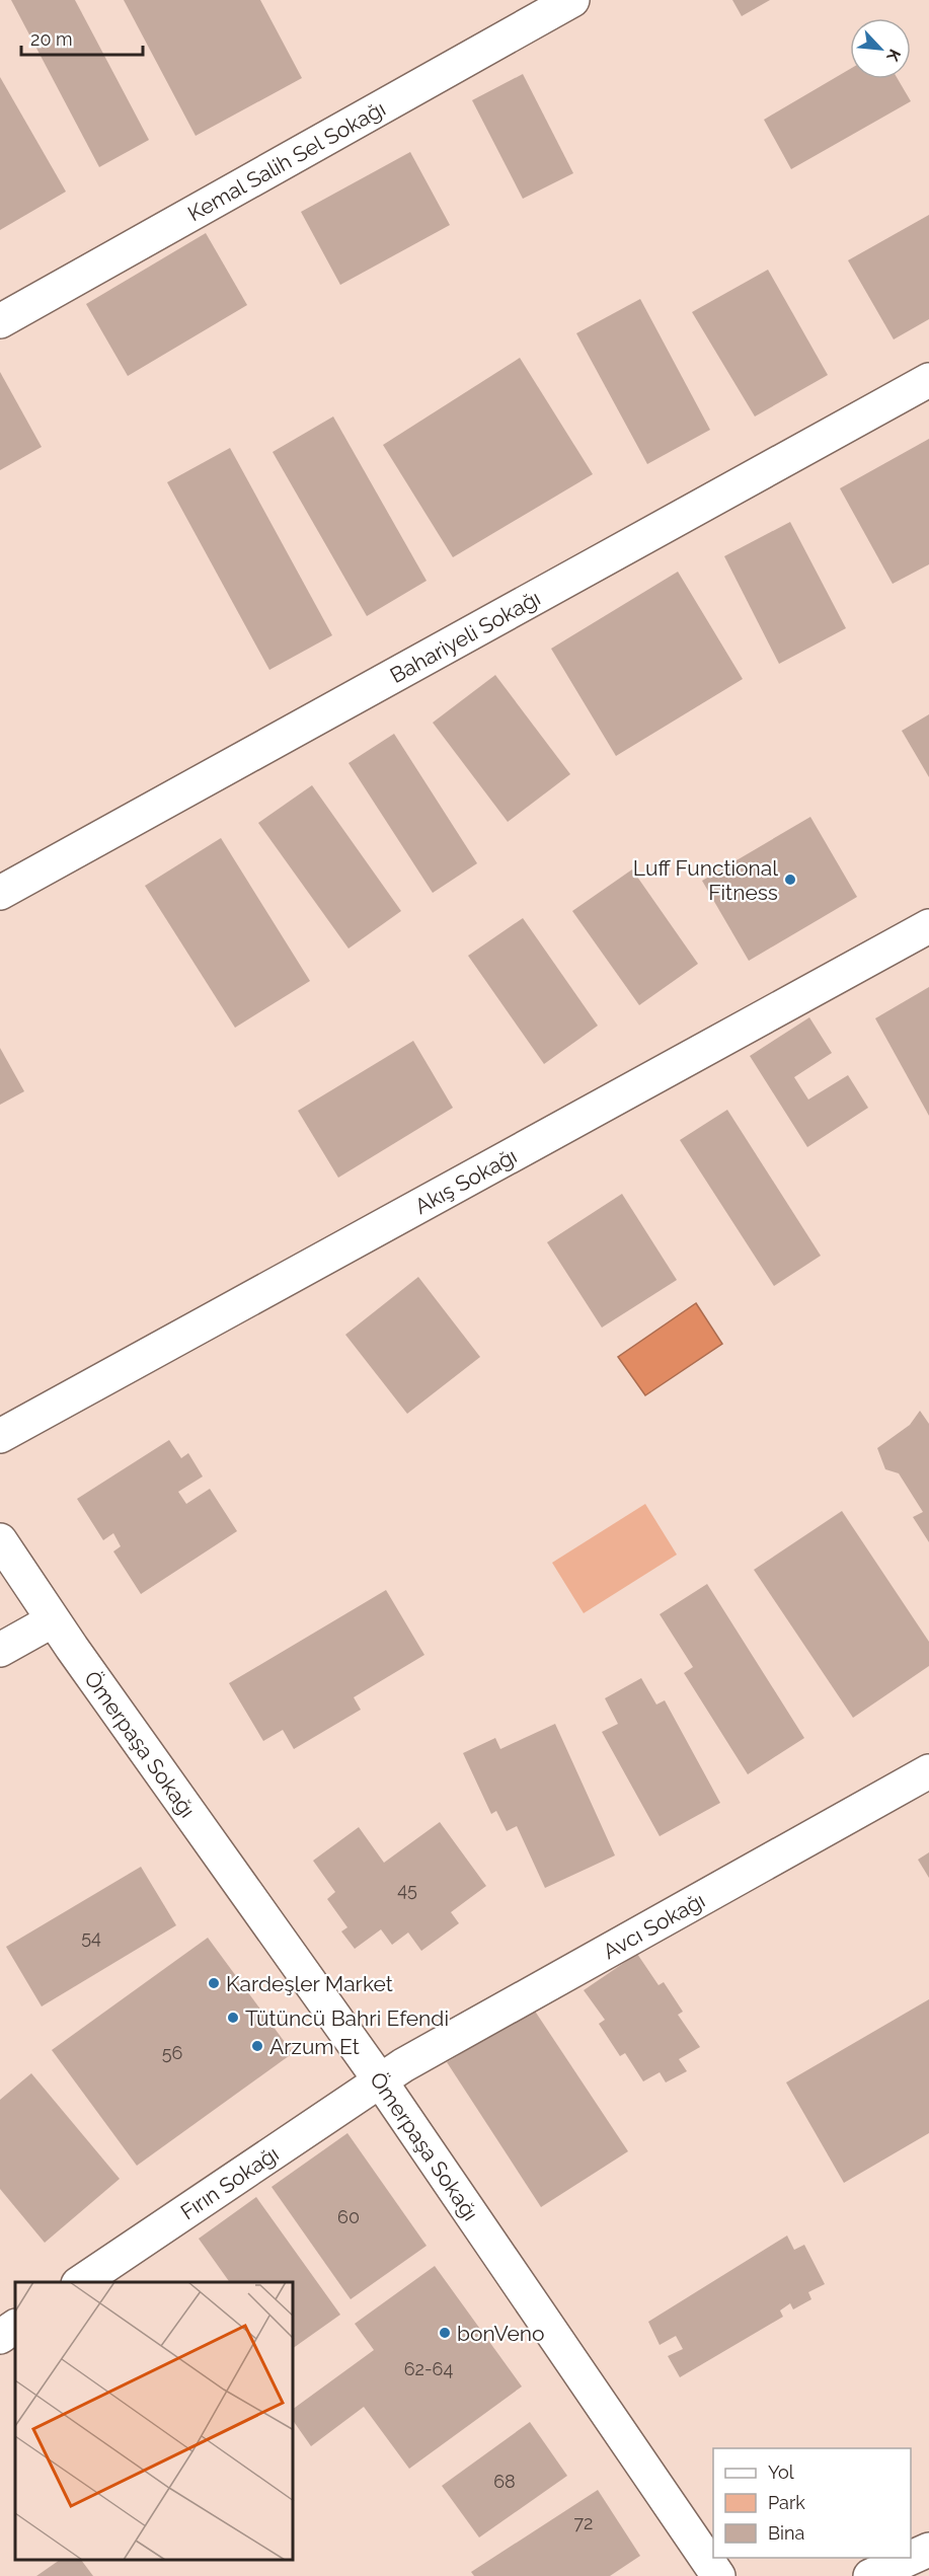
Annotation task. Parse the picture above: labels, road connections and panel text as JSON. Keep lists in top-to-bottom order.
{
  "streets": {
    "street": [
      "Kemal Salih Sel Sokağı",
      "Bahariyeli Sokağı",
      "Akış Sokağı",
      "Ömerpaşa Sokağı",
      "Avcı Sokağı",
      "Fırın Sokağı"
    ]
  },
  "crossings": [
    ["Ömerpaşa Sokağı", "Avcı Sokağı"],
    ["Ömerpaşa Sokağı", "Fırın Sokağı"],
    ["Avcı Sokağı", "Fırın Sokağı"]
  ],
  "places": [
    "Luff Functional Fitness",
    "Kardeşler Market",
    "Tütüncü Bahri Efendi",
    "Arzum Et",
    "bonVeno"
  ],
  "house_numbers": [
    "45",
    "54",
    "56",
    "60",
    "62-64",
    "68",
    "72"
  ],
  "legend": ["Yol", "Park", "Bina"],
  "scale_bar": "20 m",
  "north": "bottom right"
}
